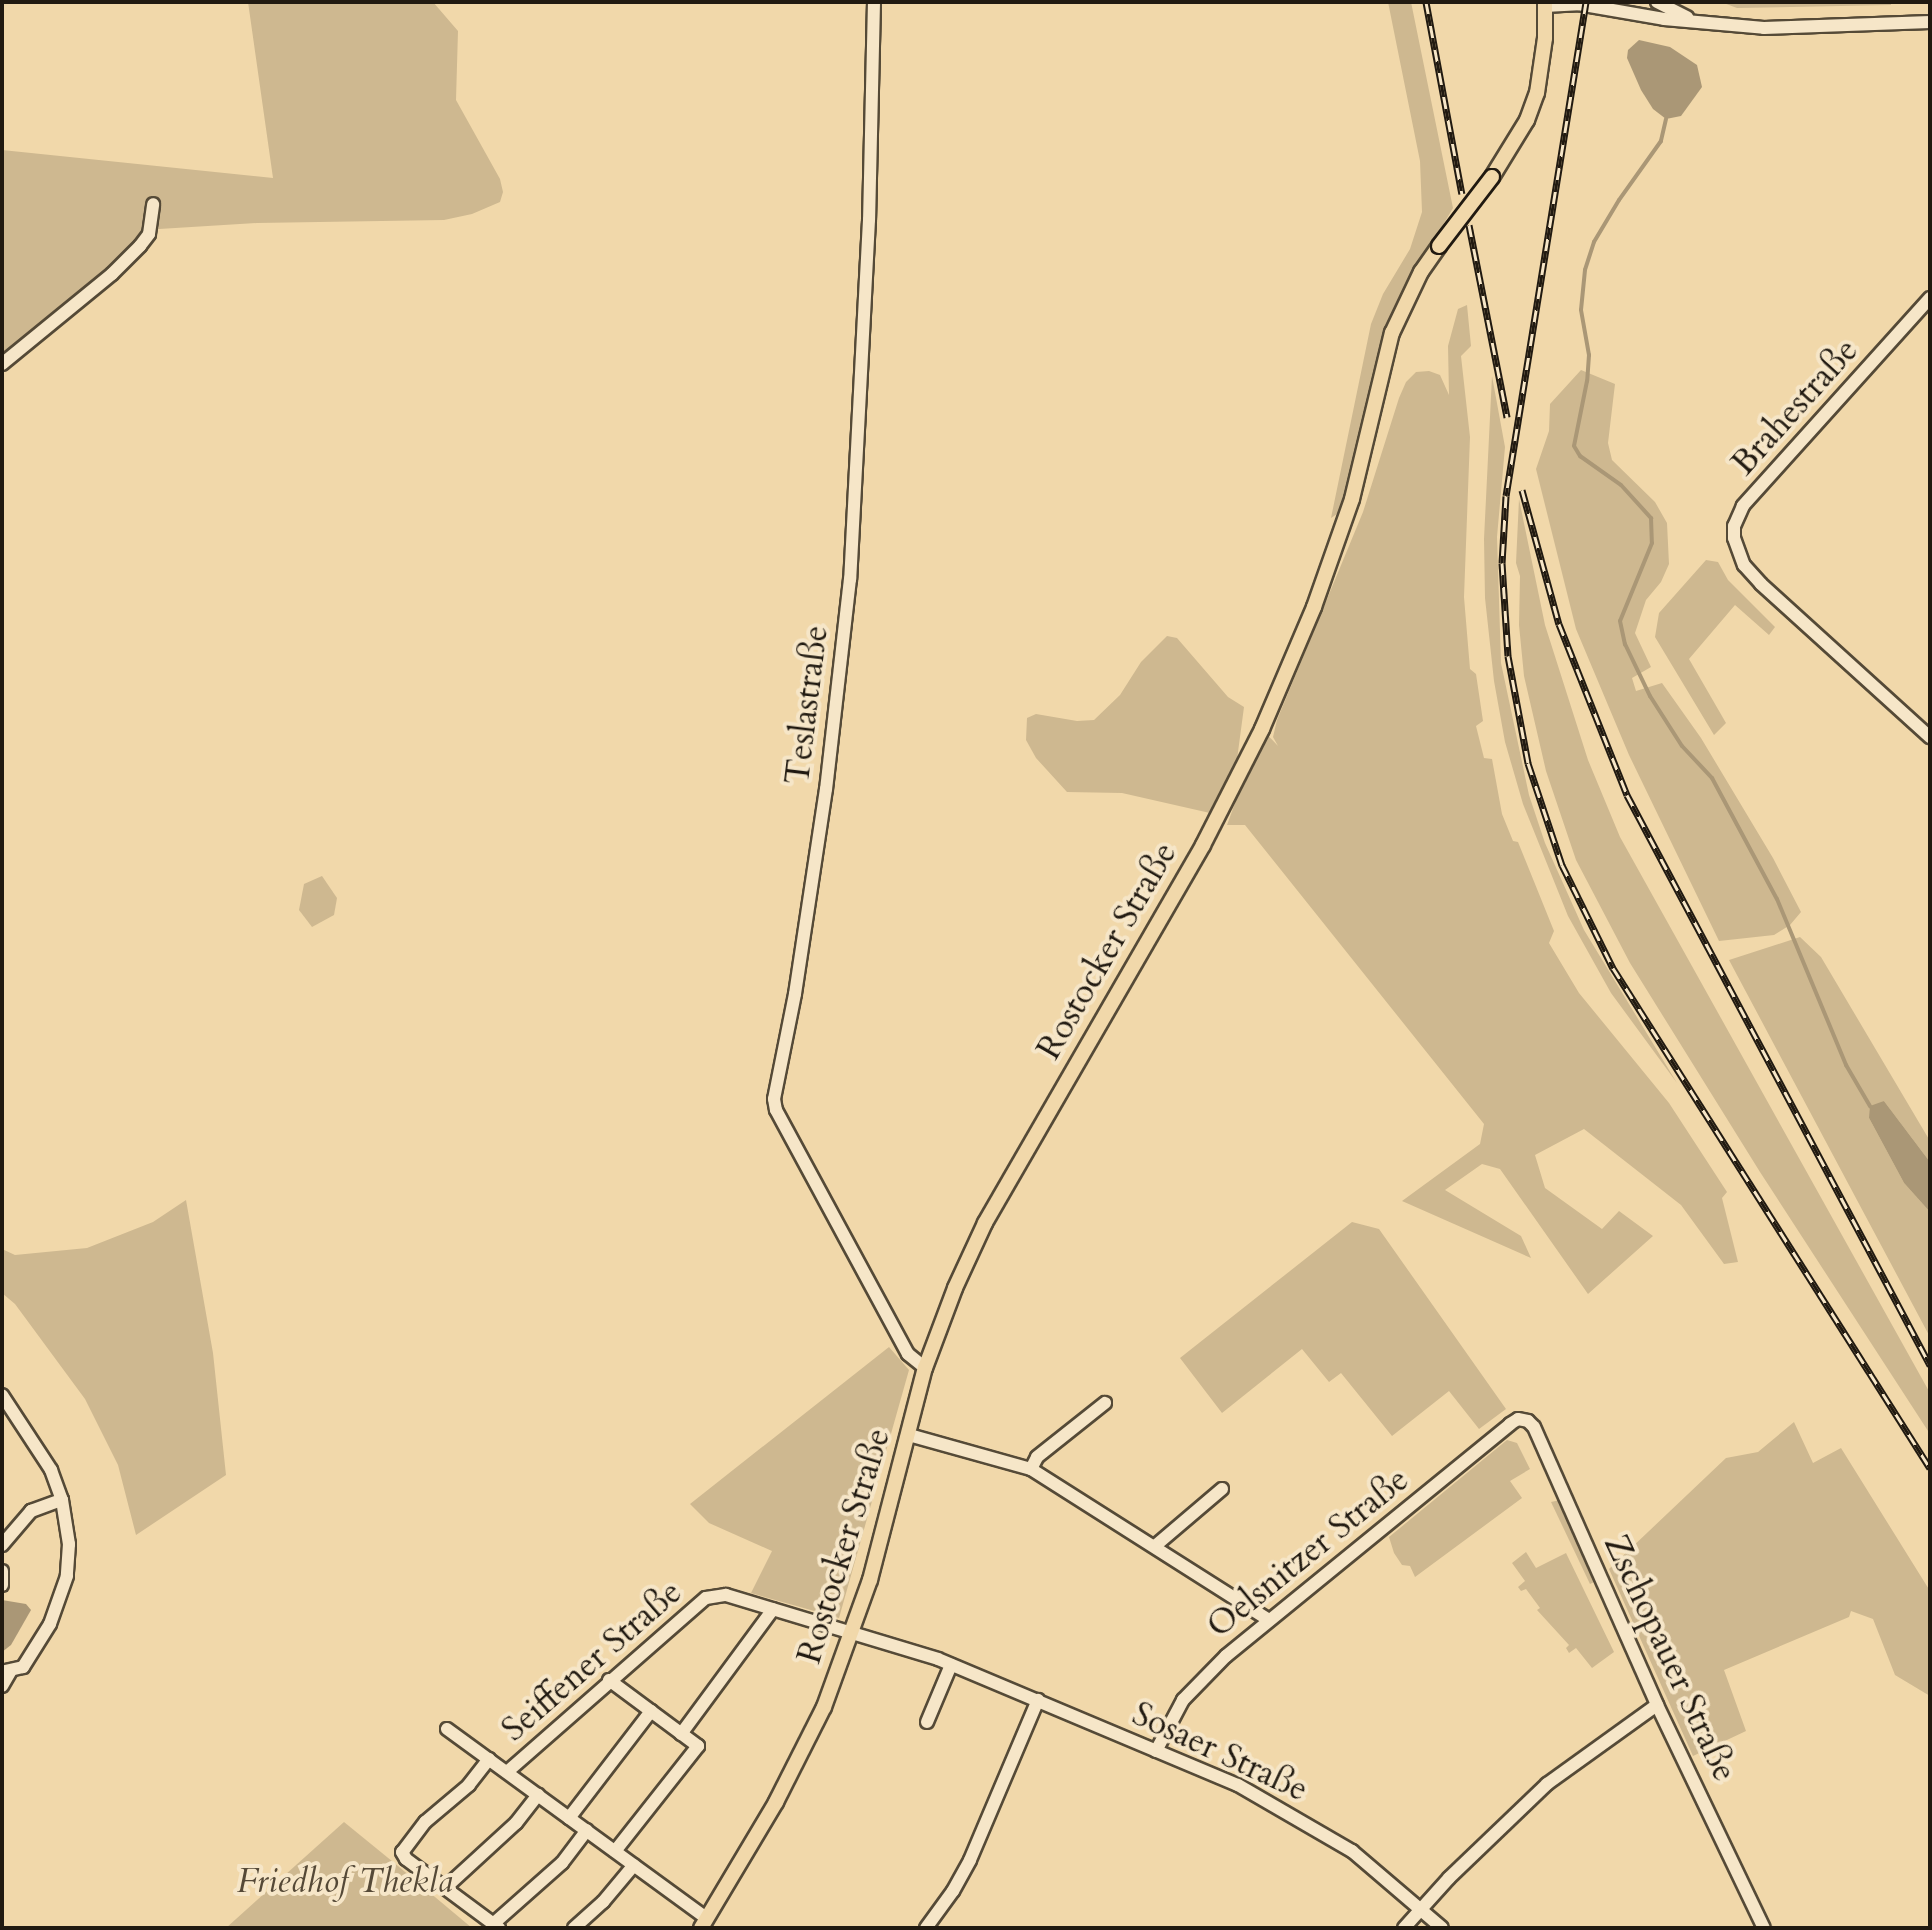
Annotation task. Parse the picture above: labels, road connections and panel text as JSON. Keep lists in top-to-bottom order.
{
  "streets": {
    "main road": ["Rostocker Straße"],
    "street": [
      "Brahestraße",
      "Teslastraße",
      "Oelsnitzer Straße",
      "Zschopauer Straße",
      "Seiffener Straße",
      "Sosaer Straße"
    ]
  },
  "crossings": [
    ["Teslastraße", "Rostocker Straße"],
    ["Rostocker Straße", "Seiffener Straße"],
    ["Rostocker Straße", "Sosaer Straße"],
    ["Oelsnitzer Straße", "Zschopauer Straße"],
    ["Oelsnitzer Straße", "Sosaer Straße"],
    ["Seiffener Straße", "Sosaer Straße"]
  ],
  "parks": ["Friedhof Thekla"]
}
